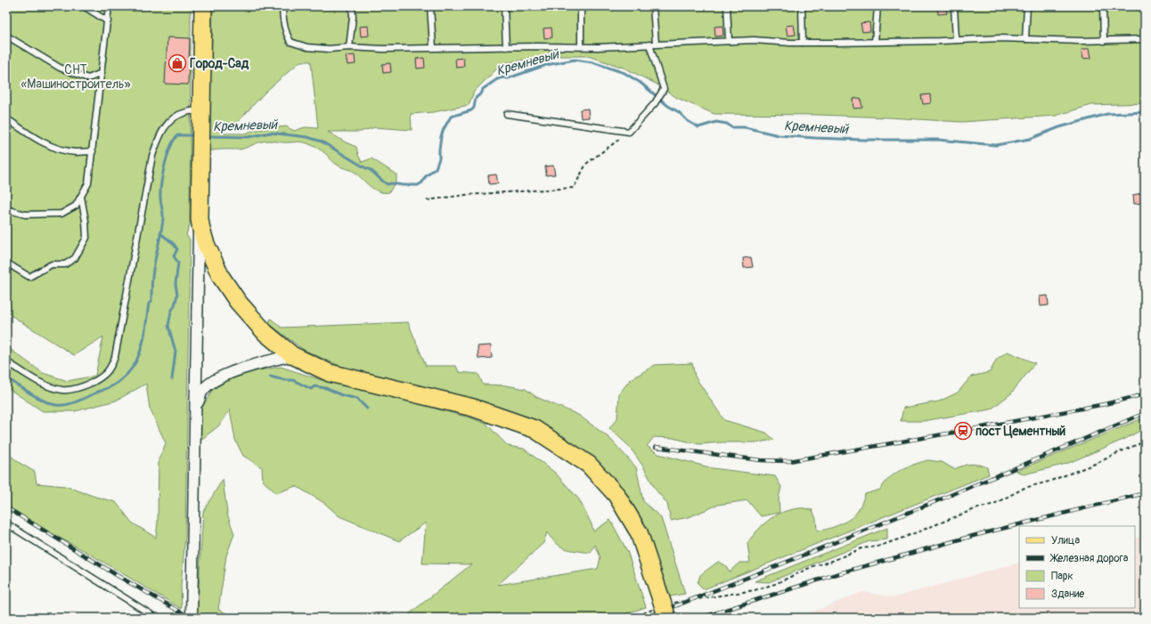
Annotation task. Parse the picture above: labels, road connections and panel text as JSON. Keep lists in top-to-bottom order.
{
  "water": ["Кремневый"],
  "parks": ["СНТ «Машиностроитель»"],
  "places": {
    "shop": ["Город-Сад"],
    "station": ["пост Цементный"]
  },
  "legend": [
    "Улица",
    "Железная дорога",
    "Парк",
    "Здание"
  ]
}
